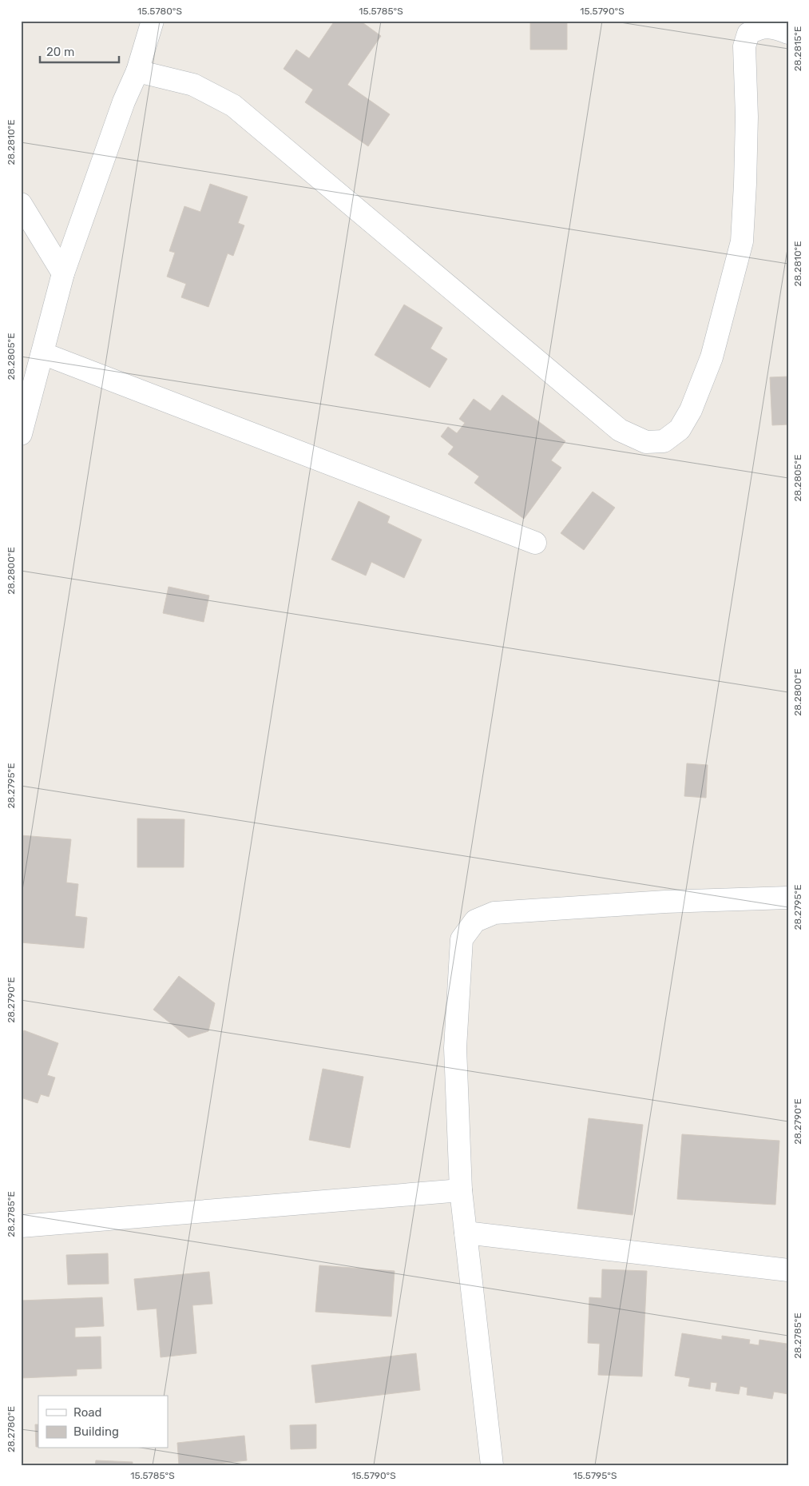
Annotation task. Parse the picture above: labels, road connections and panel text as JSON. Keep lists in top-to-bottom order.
{
  "legend": ["Road", "Building"],
  "scale_bar": "20 m",
  "coordinates": [
    "15.5780°S",
    "15.5785°S",
    "15.5790°S",
    "28.2815°E",
    "28.2810°E",
    "28.2805°E",
    "28.2800°E",
    "28.2795°E",
    "28.2790°E",
    "28.2785°E",
    "28.2780°E",
    "15.5795°S"
  ]
}
